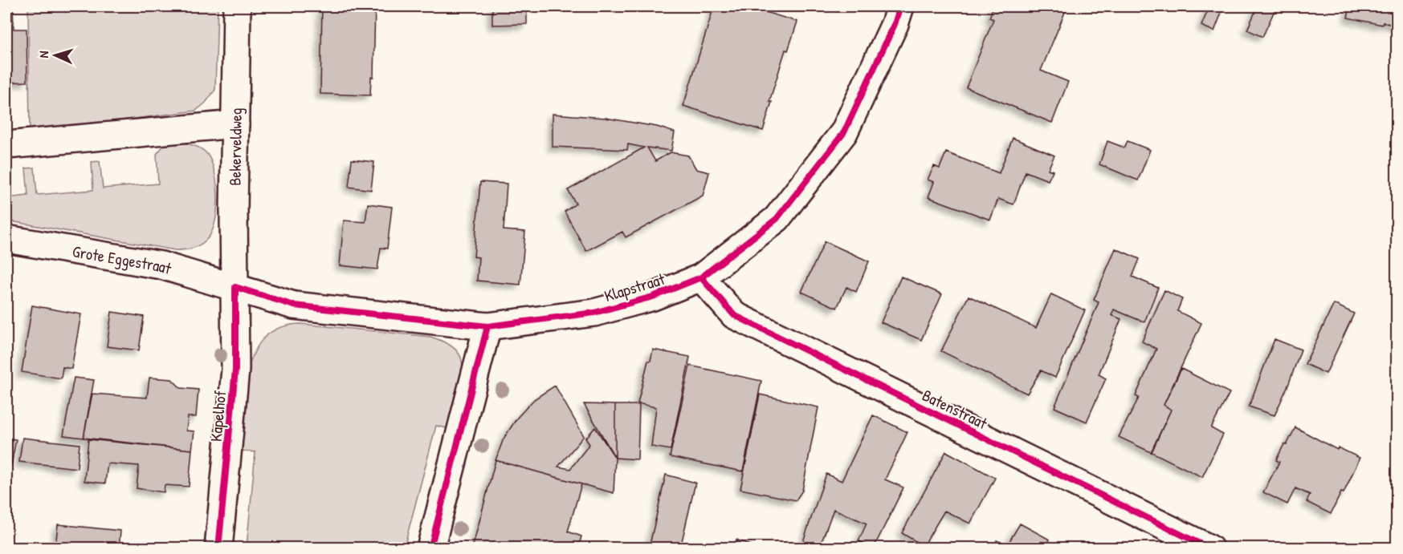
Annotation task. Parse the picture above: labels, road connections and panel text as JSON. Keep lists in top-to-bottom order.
{
  "streets": {
    "street": [
      "Bekerveldweg",
      "Grote Eggestraat",
      "Klapstraat",
      "Batenstraat",
      "Kapelhof"
    ]
  },
  "crossings": [
    ["Bekerveldweg", "Grote Eggestraat"],
    ["Bekerveldweg", "Klapstraat"],
    ["Bekerveldweg", "Kapelhof"],
    ["Grote Eggestraat", "Klapstraat"],
    ["Grote Eggestraat", "Kapelhof"],
    ["Klapstraat", "Batenstraat"],
    ["Klapstraat", "Kapelhof"]
  ],
  "north": "left"
}
